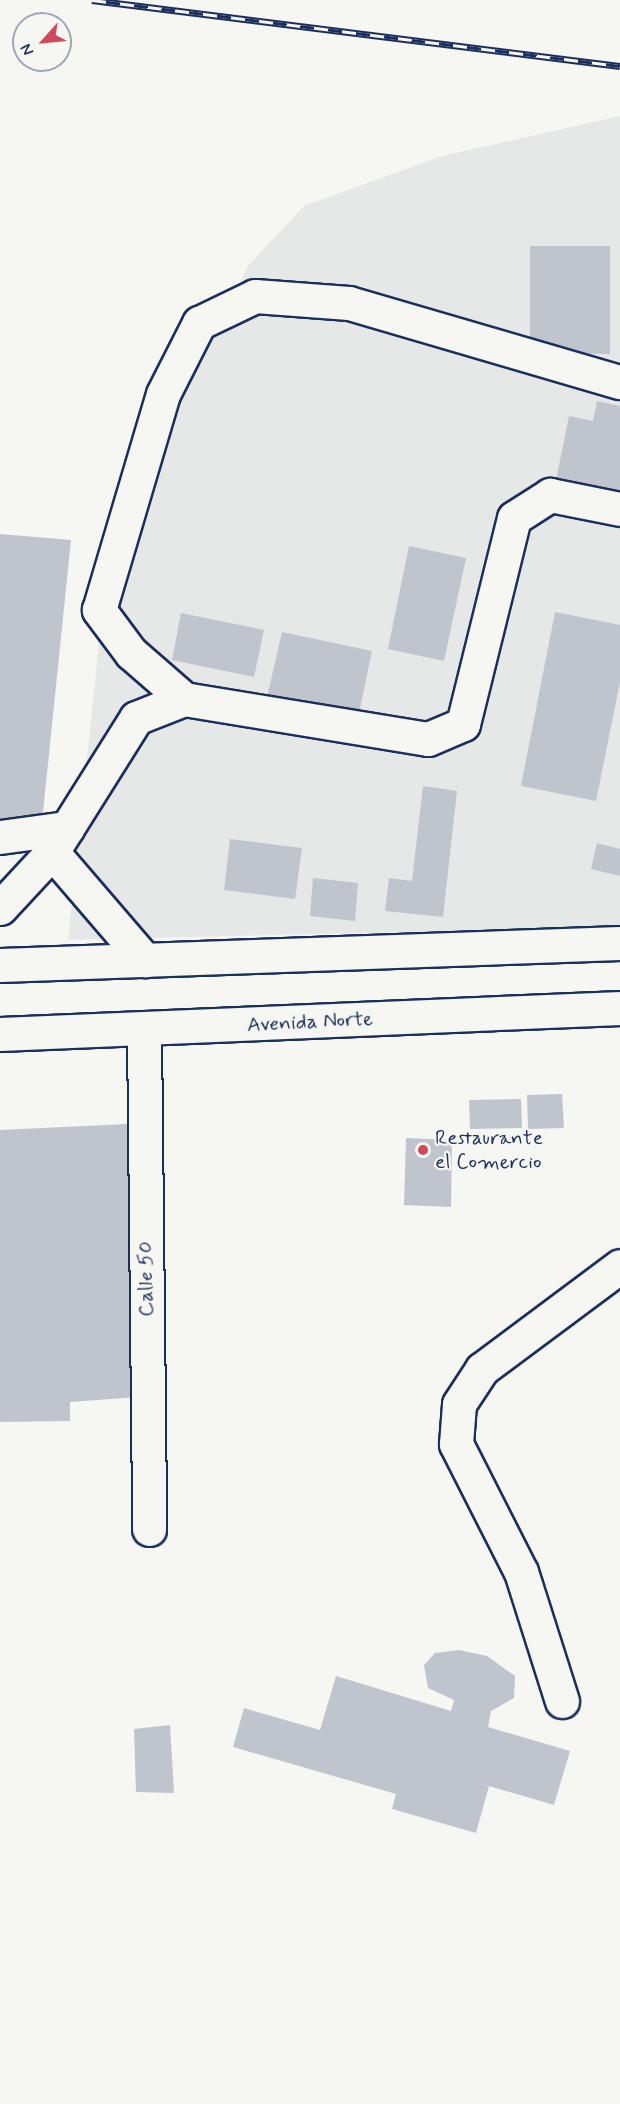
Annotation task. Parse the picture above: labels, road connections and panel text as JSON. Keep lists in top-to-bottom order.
{
  "streets": {
    "main road": ["Avenida Norte", "Calle 50"]
  },
  "crossings": [
    ["Avenida Norte", "Calle 50"]
  ],
  "places": ["Restaurante el Comercio"],
  "north": "bottom left"
}
